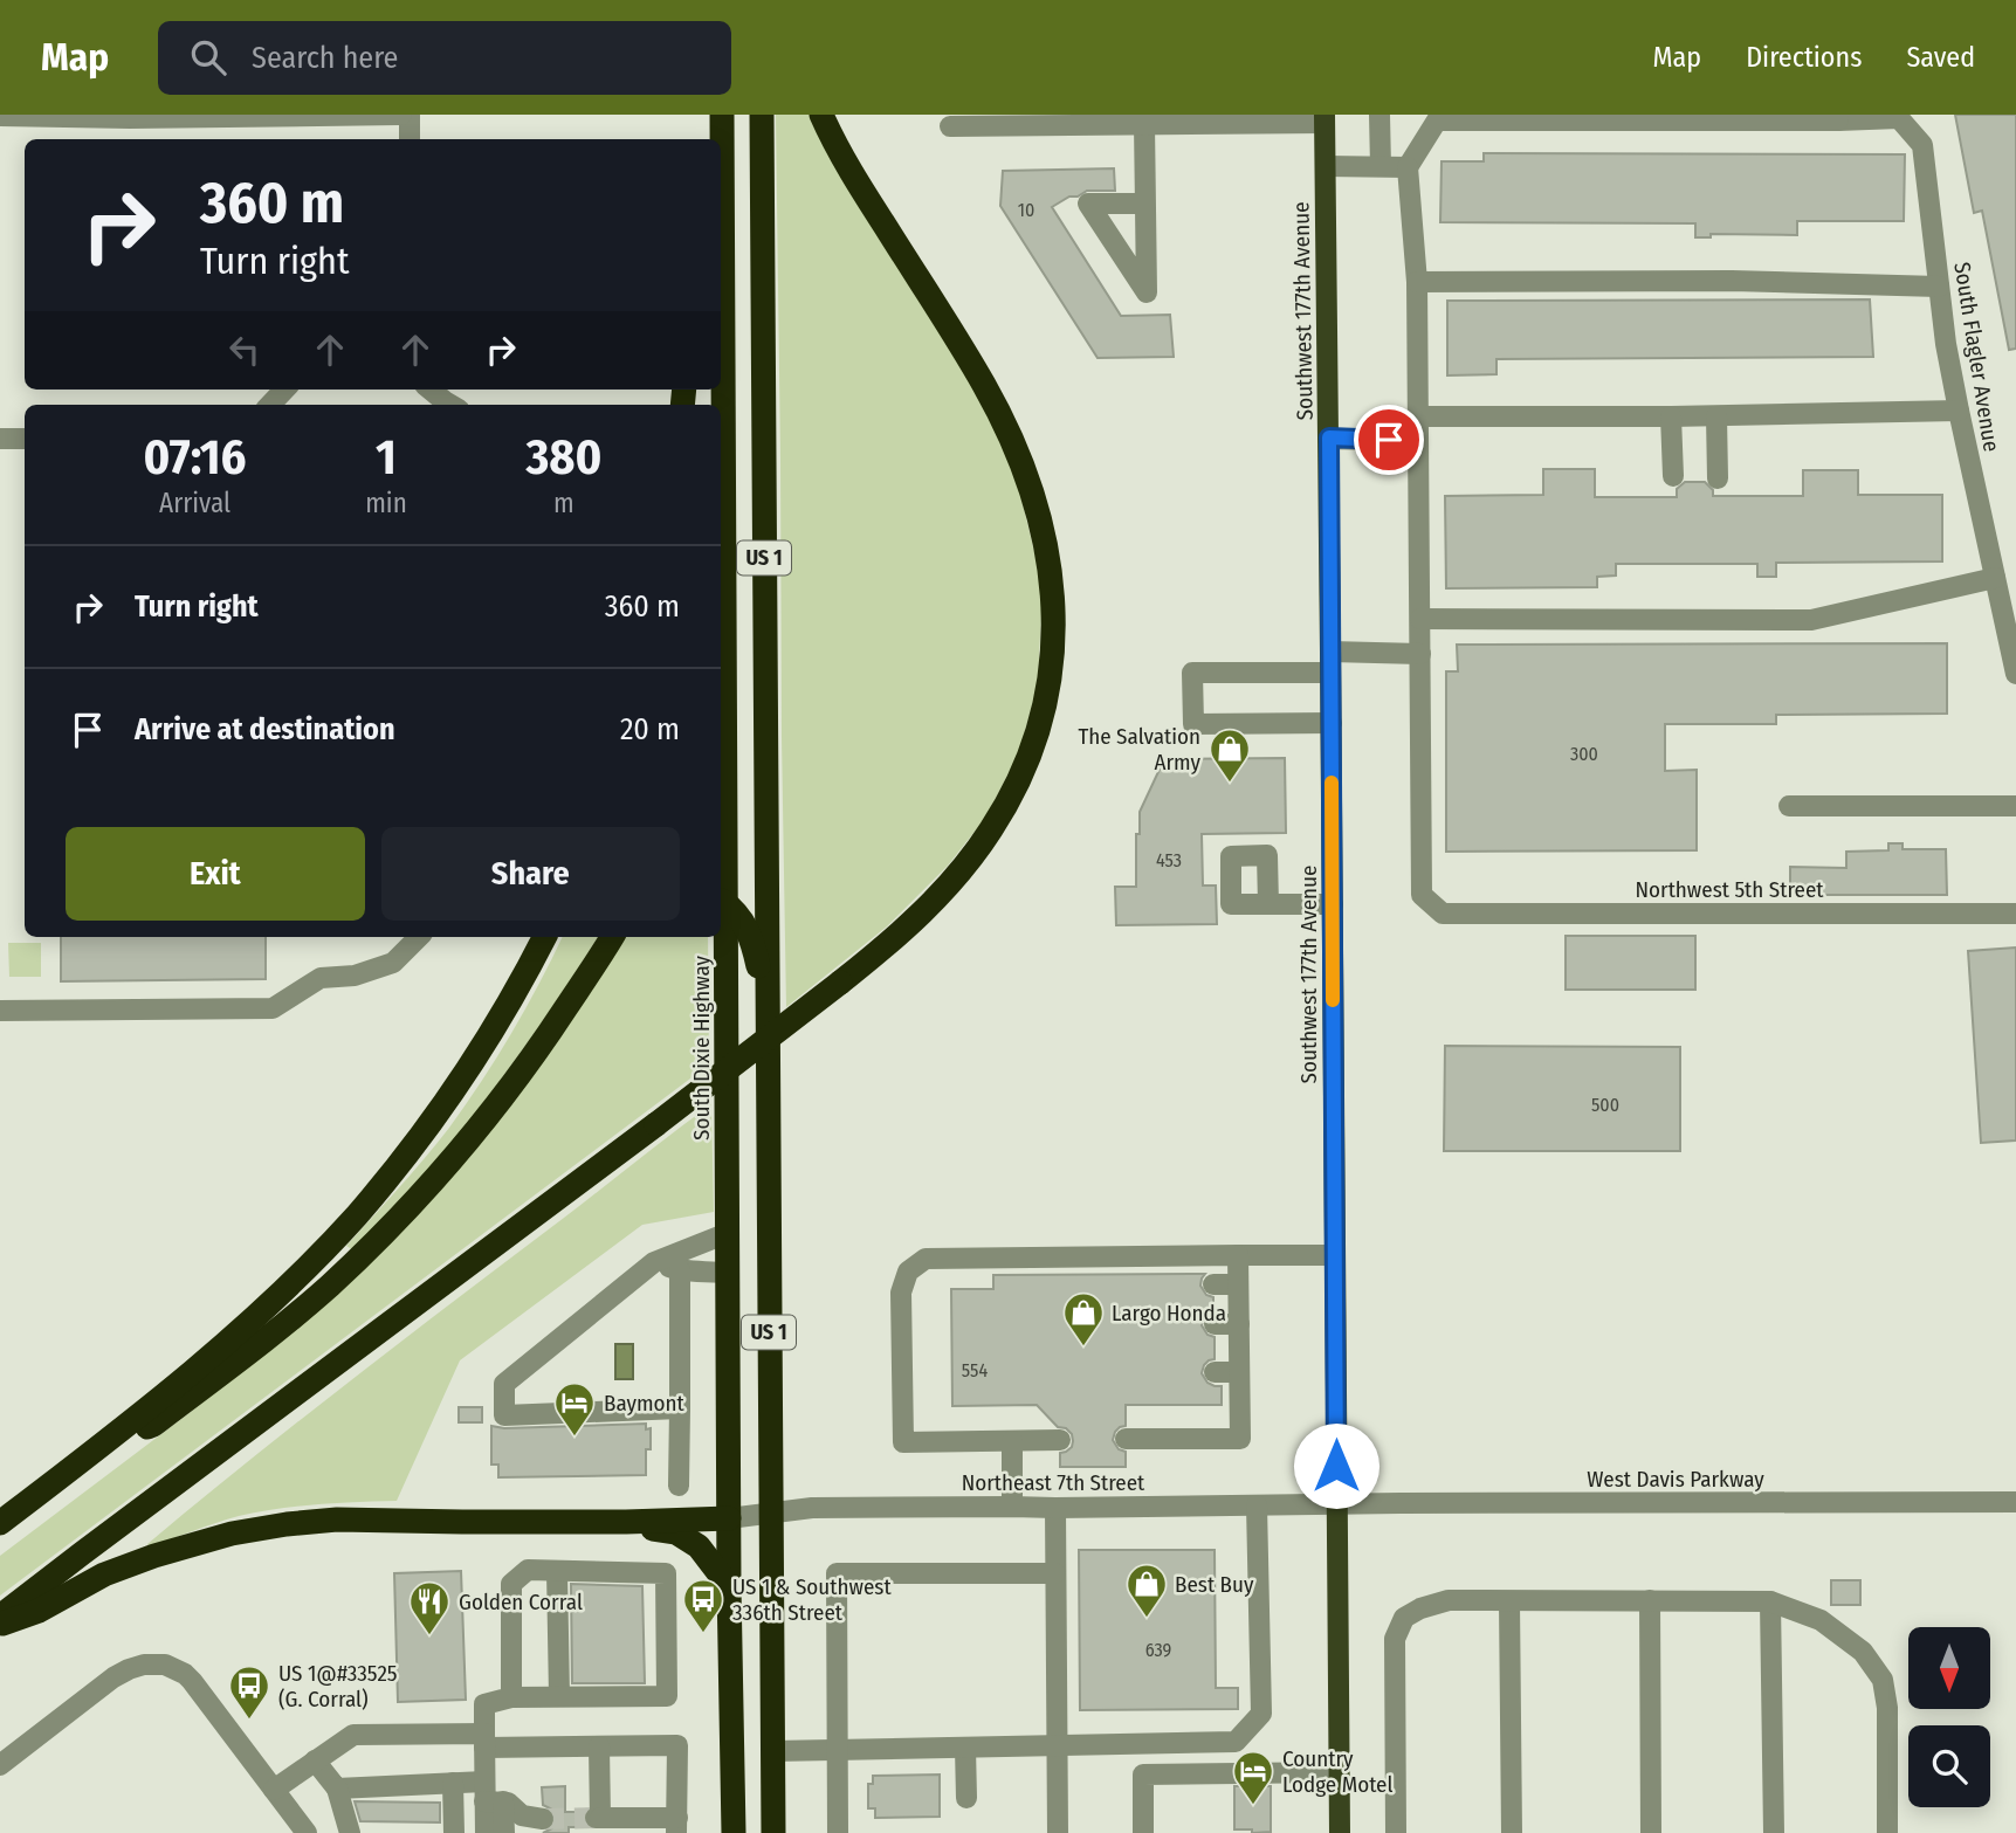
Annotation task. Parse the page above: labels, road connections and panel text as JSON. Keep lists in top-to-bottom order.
{
  "streets": {
    "highway": ["US 1", "South Dixie Highway"],
    "main road": ["Southwest 177th Avenue"],
    "street": [
      "South Flagler Avenue",
      "Northwest 5th Street",
      "West Davis Parkway",
      "Northeast 7th Street"
    ]
  },
  "crossings": [
    ["Southwest 177th Avenue", "West Davis Parkway"],
    ["Southwest 177th Avenue", "Northeast 7th Street"],
    ["US 1", "Northeast 7th Street"],
    ["South Dixie Highway", "Northeast 7th Street"],
    ["West Davis Parkway", "Northeast 7th Street"]
  ],
  "places": {
    "shop": ["The Salvation Army", "Largo Honda", "Best Buy"],
    "hotel": ["Baymont", "Country Lodge Motel"],
    "bus stop": ["US 1 & Southwest 336th Street", "US 1@#33525 (G. Corral)"],
    "restaurant": ["Golden Corral"]
  },
  "house_numbers": [
    "10",
    "300",
    "453",
    "500",
    "554",
    "639"
  ],
  "north": "bottom",
  "page": {
    "header": "Map",
    "search": "Search here",
    "nav": ["Map", "Directions", "Saved"],
    "turn": ["360 m", "Turn right"],
    "eta": [
      "07:16",
      "Arrival",
      "1",
      "min",
      "380",
      "m"
    ],
    "list": [
      {
        "name": "Turn right",
        "value": "360 m"
      },
      {
        "name": "Arrive at destination",
        "value": "20 m"
      }
    ],
    "buttons": ["Exit", "Share"]
  }
}
